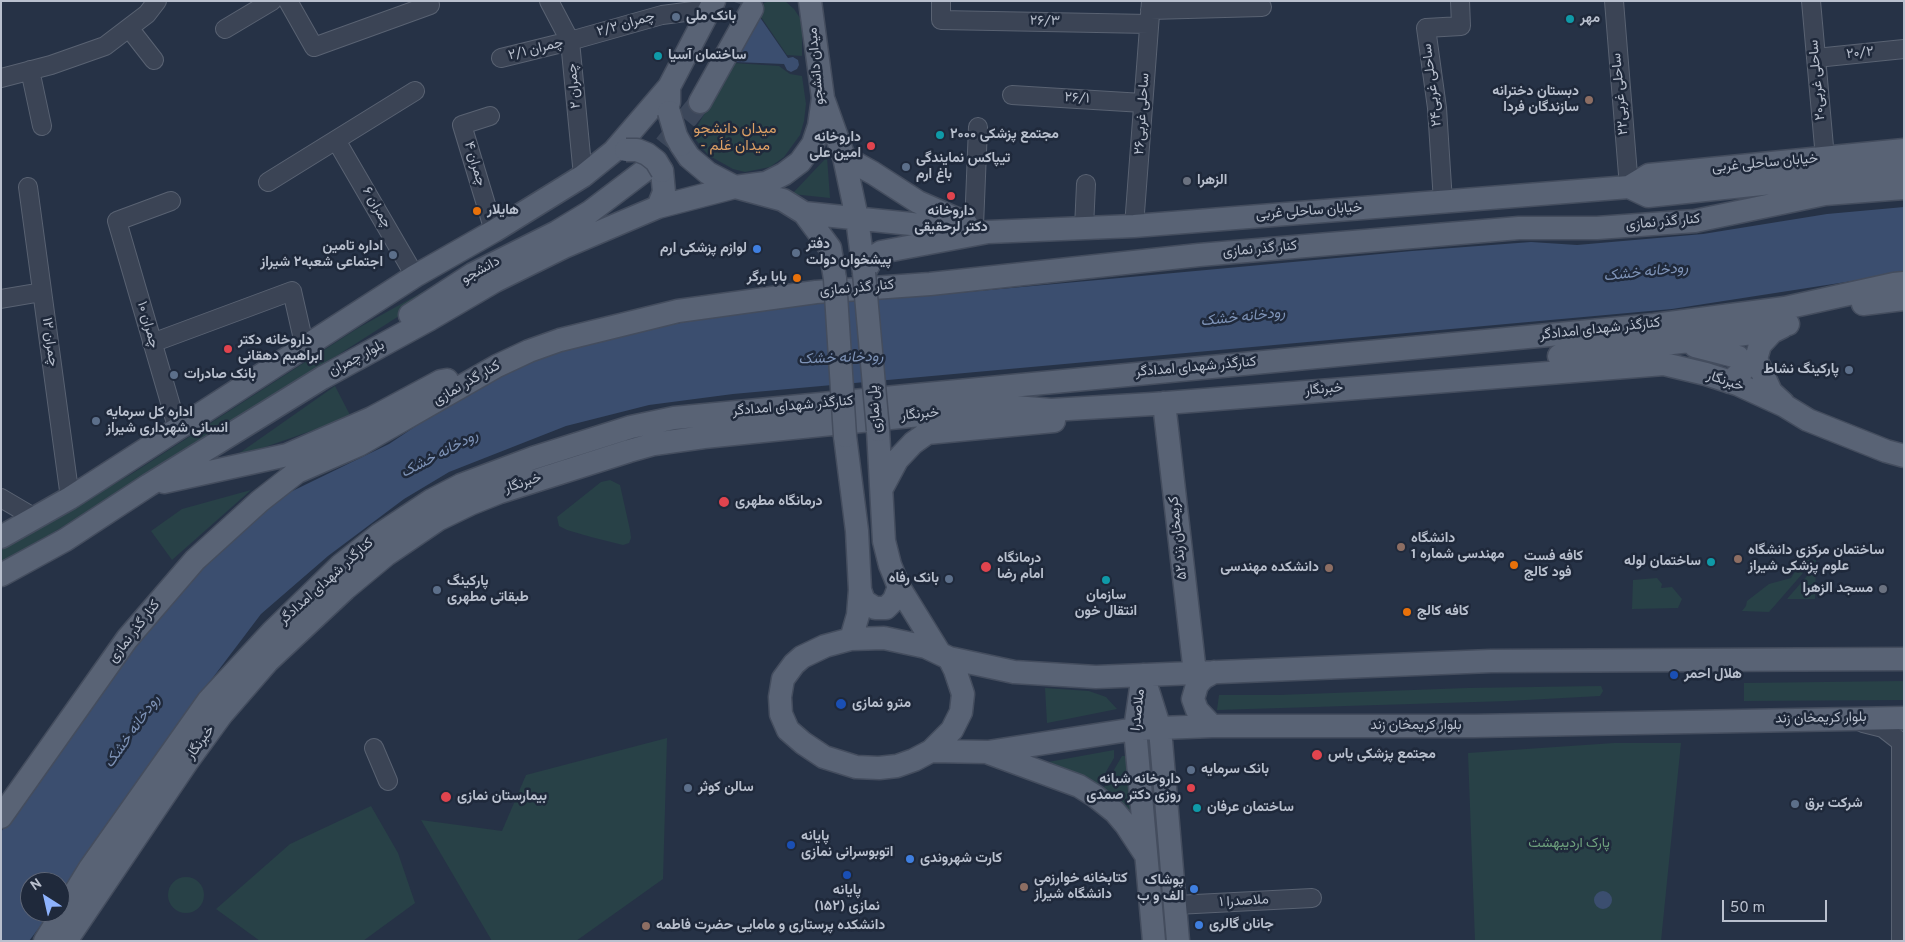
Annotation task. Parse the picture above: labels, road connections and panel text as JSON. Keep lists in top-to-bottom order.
{
  "streets": {
    "main road": [
      "میدان دانشجو",
      "خیابان ساحلی غربی",
      "کنار گذر نمازی",
      "دانشجو",
      "کنارگذر شهدای امدادگر",
      "بلوار چمران",
      "خبرنگار",
      "پل نمازی",
      "کریمخان زند ۵۲",
      "ملاصدرا",
      "بلوار کریمخان زند"
    ],
    "street": [
      "۲۶/۳",
      "۲/۲ چمران",
      "۲/۱ چمران",
      "۲۰/۲",
      "ساحلی غربی۲۰",
      "ساحلی غربی۲۴",
      "۲ چمران",
      "ساحلی غربی۲۲",
      "۲۶/۱",
      "ساحلی غربی۲۶",
      "۴ چمران",
      "۶ چمران",
      "۱۰ چمران",
      "۱۲ چمران",
      "۱ ملاصدرا"
    ]
  },
  "crossings": [
    ["۲۶/۳", "ساحلی غربی۲۶"],
    ["۲/۲ چمران", "۲/۱ چمران"],
    ["۲/۲ چمران", "۲ چمران"],
    ["۲/۱ چمران", "۲ چمران"],
    ["۲۰/۲", "ساحلی غربی۲۰"],
    ["میدان دانشجو", "بلوار چمران"],
    ["میدان دانشجو", "پل نمازی"],
    ["ساحلی غربی۲۰", "خیابان ساحلی غربی"],
    ["ساحلی غربی۲۴", "خیابان ساحلی غربی"],
    ["ساحلی غربی۲۲", "خیابان ساحلی غربی"],
    ["۲۶/۱", "ساحلی غربی۲۶"],
    ["ساحلی غربی۲۶", "خیابان ساحلی غربی"],
    ["دانشجو", "بلوار چمران"],
    ["خبرنگار", "کریمخان زند ۵۲"],
    ["پل نمازی", "بلوار کریمخان زند"],
    ["ملاصدرا", "بلوار کریمخان زند"],
    ["ملاصدرا", "۱ ملاصدرا"]
  ],
  "districts": ["میدان دانشجو - میدان عَلَم"],
  "water": ["رودخانه خشک"],
  "parks": ["پارک اردیبهشت"],
  "places": [
    "بانک ملی",
    "مهر",
    "ساختمان آسیا",
    "دبستان دخترانه سازندگان فردا",
    "مجتمع پزشکی ۲۰۰۰",
    "داروخانه امین علی",
    "تیپاکس نمایندگی باغ ارم",
    "الزهرا",
    "داروخانه دکتر لرحقیقی",
    "هایلار",
    "لوازم پزشکی ارم",
    "دفتر پیشخوان دولت",
    "اداره تامین اجتماعی شعبه۲ شیراز",
    "بابا برگر",
    "داروخانه دکتر ابراهیم دهقانی",
    "پارکینگ نشاط",
    "بانک صادرات",
    "اداره کل سرمایه انسانی شهرداری شیراز",
    "درمانگاه مطهری",
    "دانشگاه مهندسی شماره 1",
    "ساختمان مرکزی دانشگاه علوم پزشکی شیراز",
    "ساختمان لوله",
    "کافه فست فود کالج",
    "درمانگاه امام رضا",
    "دانشکده مهندسی",
    "بانک رفاه",
    "سازمان انتقال خون",
    "مسجد الزهرا",
    "پارکینگ طبقاتی مطهری",
    "کافه کالج",
    "هلال احمر",
    "مترو نمازی",
    "مجتمع پزشکی یاس",
    "بانک سرمایه",
    "سالن کوثر",
    "داروخانه شبانه روزی دکتر صمدی",
    "بیمارستان نمازی",
    "شرکت برق",
    "ساختمان عرفان",
    "پایانه اتوبوسرانی نمازی",
    "کارت شهروندی",
    "پایانه نمازی (۱۵۲)",
    "کتابخانه خوارزمی دانشگاه شیراز",
    "پوشاک الف و ب",
    "جانان گالری",
    "دانشکده پرستاری و مامایی حضرت فاطمه"
  ],
  "scale_bar": "50 m",
  "north": "top left"
}
